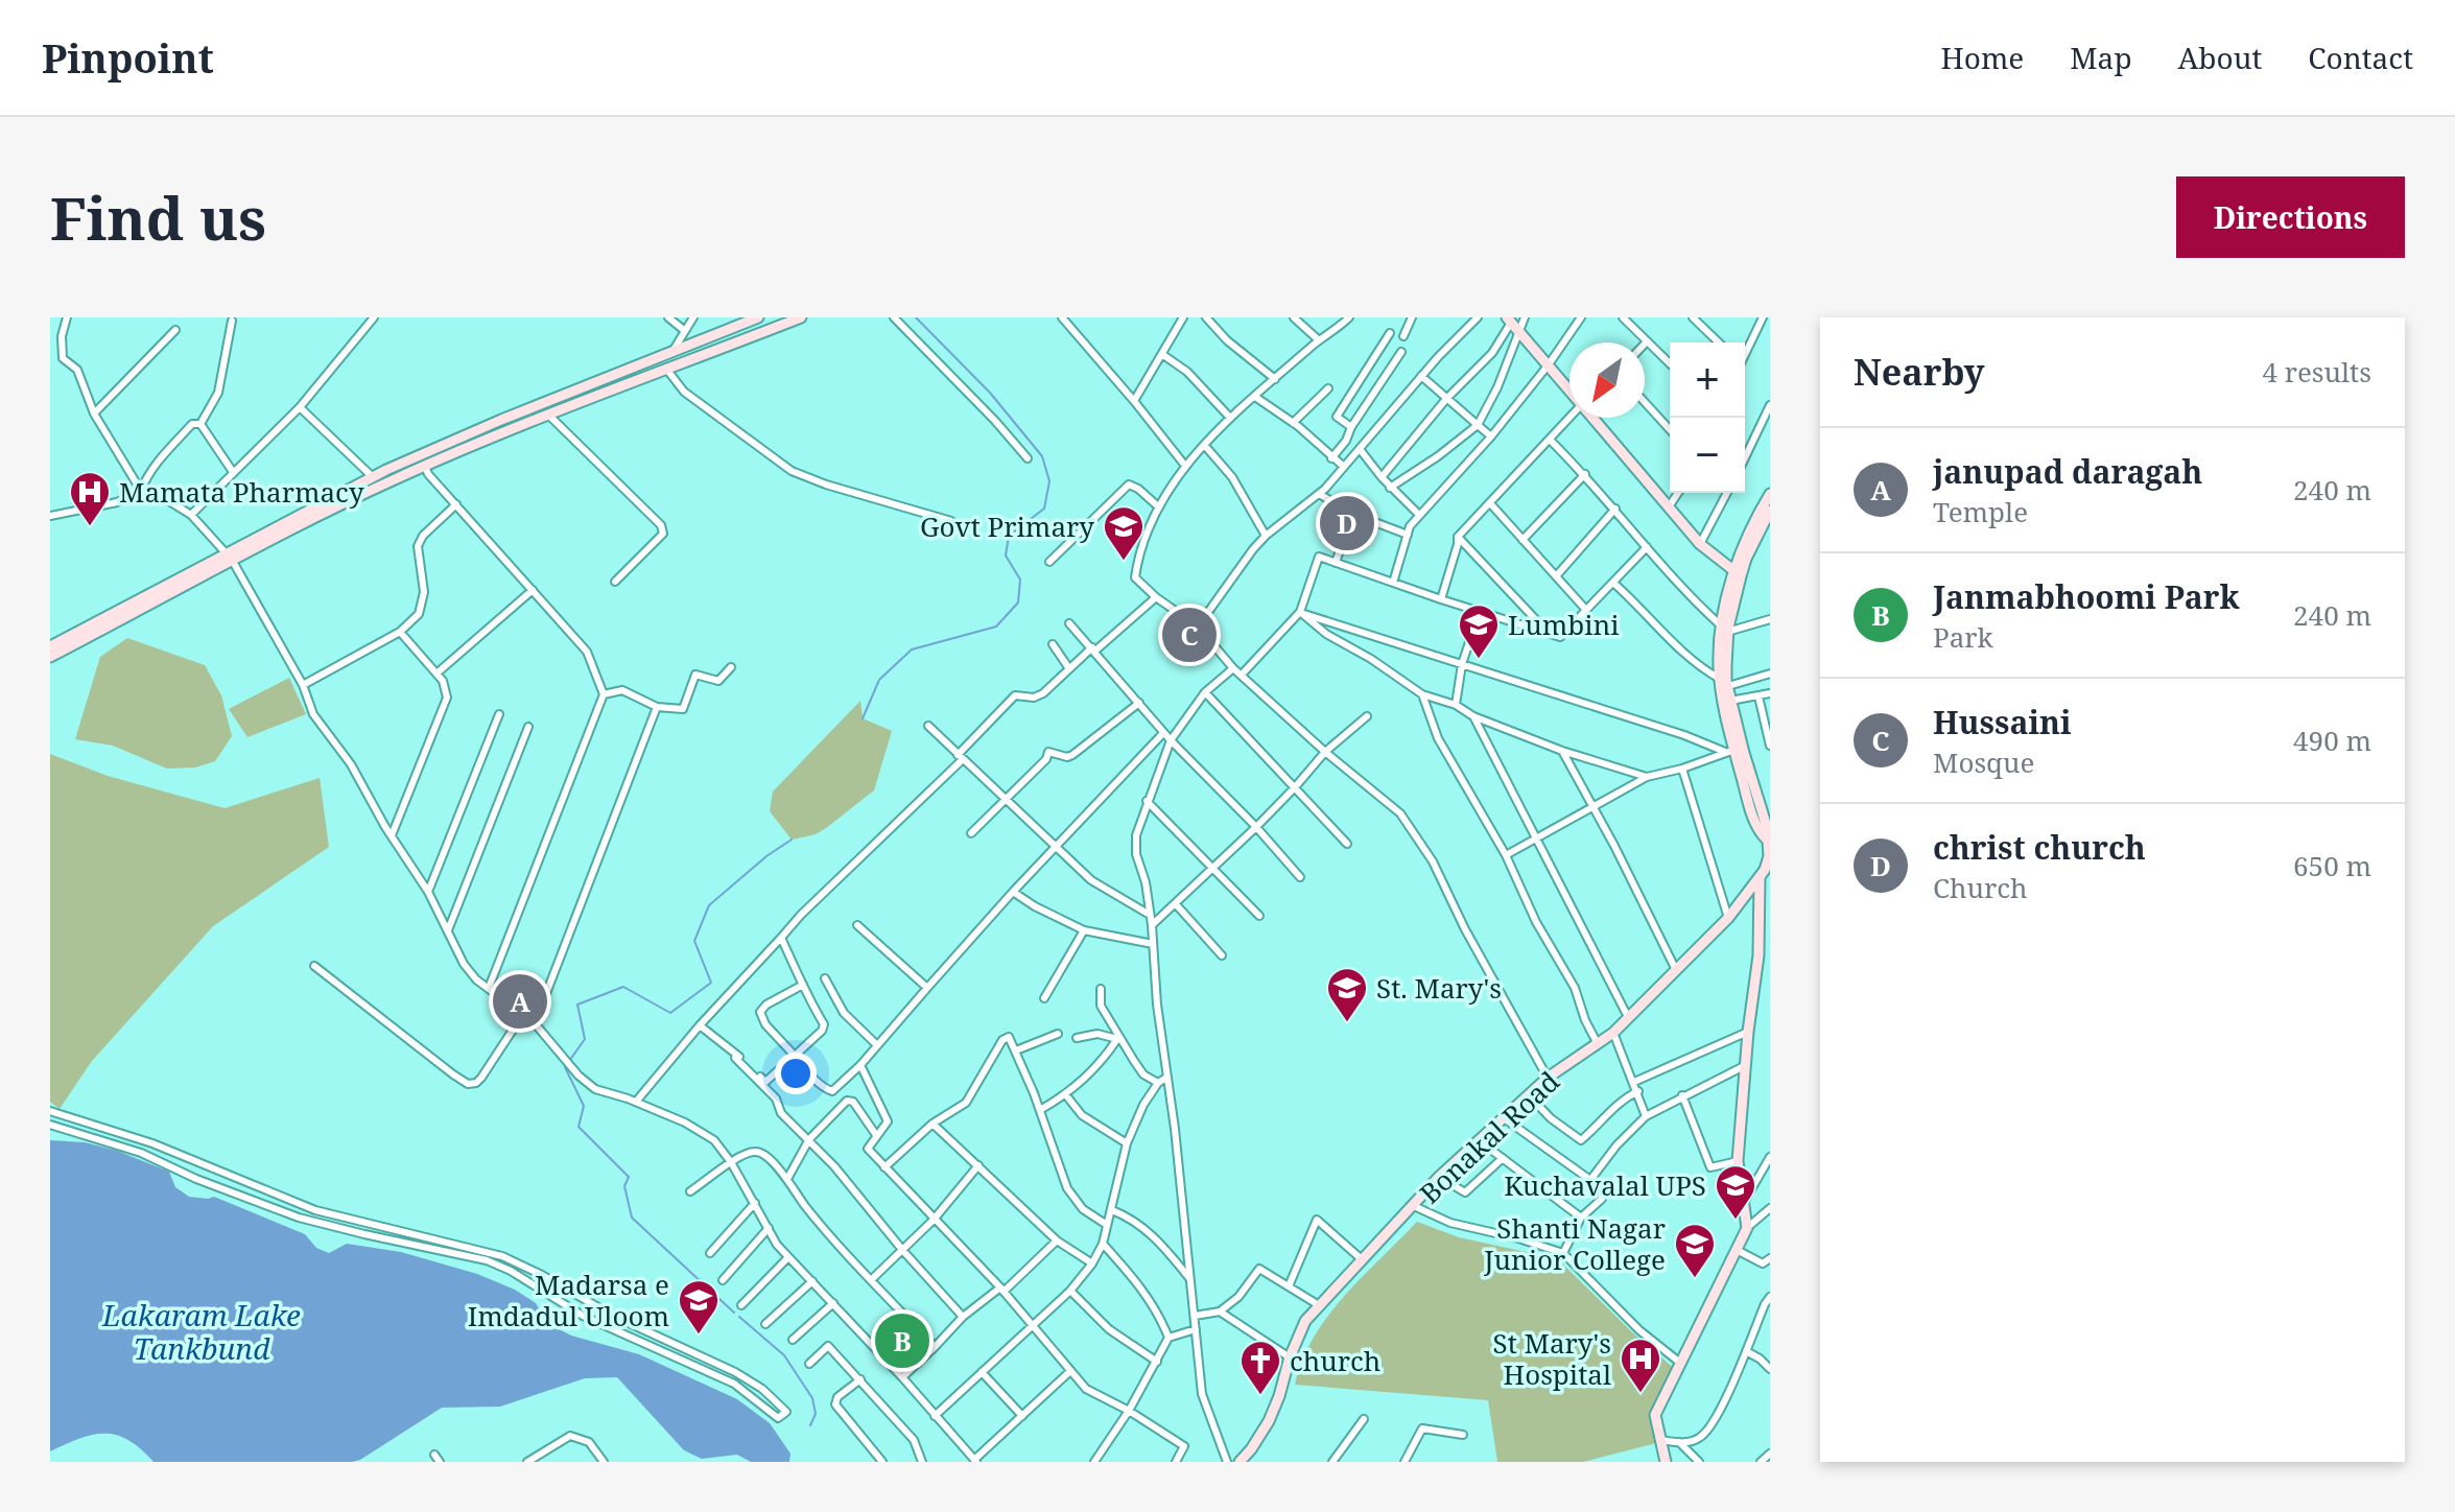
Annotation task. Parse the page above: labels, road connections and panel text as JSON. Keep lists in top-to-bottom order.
{
  "streets": {
    "street": ["Bonakal Road"]
  },
  "water": ["Lakaram Lake Tankbund"],
  "places": {
    "hospital": ["Mamata Pharmacy", "St Mary's Hospital"],
    "school or university": [
      "Govt Primary",
      "Lumbini",
      "St. Mary's",
      "Kuchavalal UPS",
      "Shanti Nagar Junior College",
      "Madarsa e Imdadul Uloom"
    ],
    "church": ["church"]
  },
  "north": "bottom left",
  "page": {
    "header": "Pinpoint",
    "nav": [
      "Home",
      "Map",
      "About",
      "Contact"
    ],
    "buttons": "Directions",
    "title": "Find us",
    "heading": ["Nearby", "4 results"],
    "map_buttons": ["+", "−"],
    "list": [
      {
        "mark": "A",
        "name": "janupad daragah",
        "note": "Temple",
        "value": "240 m"
      },
      {
        "mark": "B",
        "name": "Janmabhoomi Park",
        "note": "Park",
        "value": "240 m"
      },
      {
        "mark": "C",
        "name": "Hussaini",
        "note": "Mosque",
        "value": "490 m"
      },
      {
        "mark": "D",
        "name": "christ church",
        "note": "Church",
        "value": "650 m"
      }
    ],
    "pins": [
      "D",
      "C",
      "A",
      "B"
    ]
  }
}
